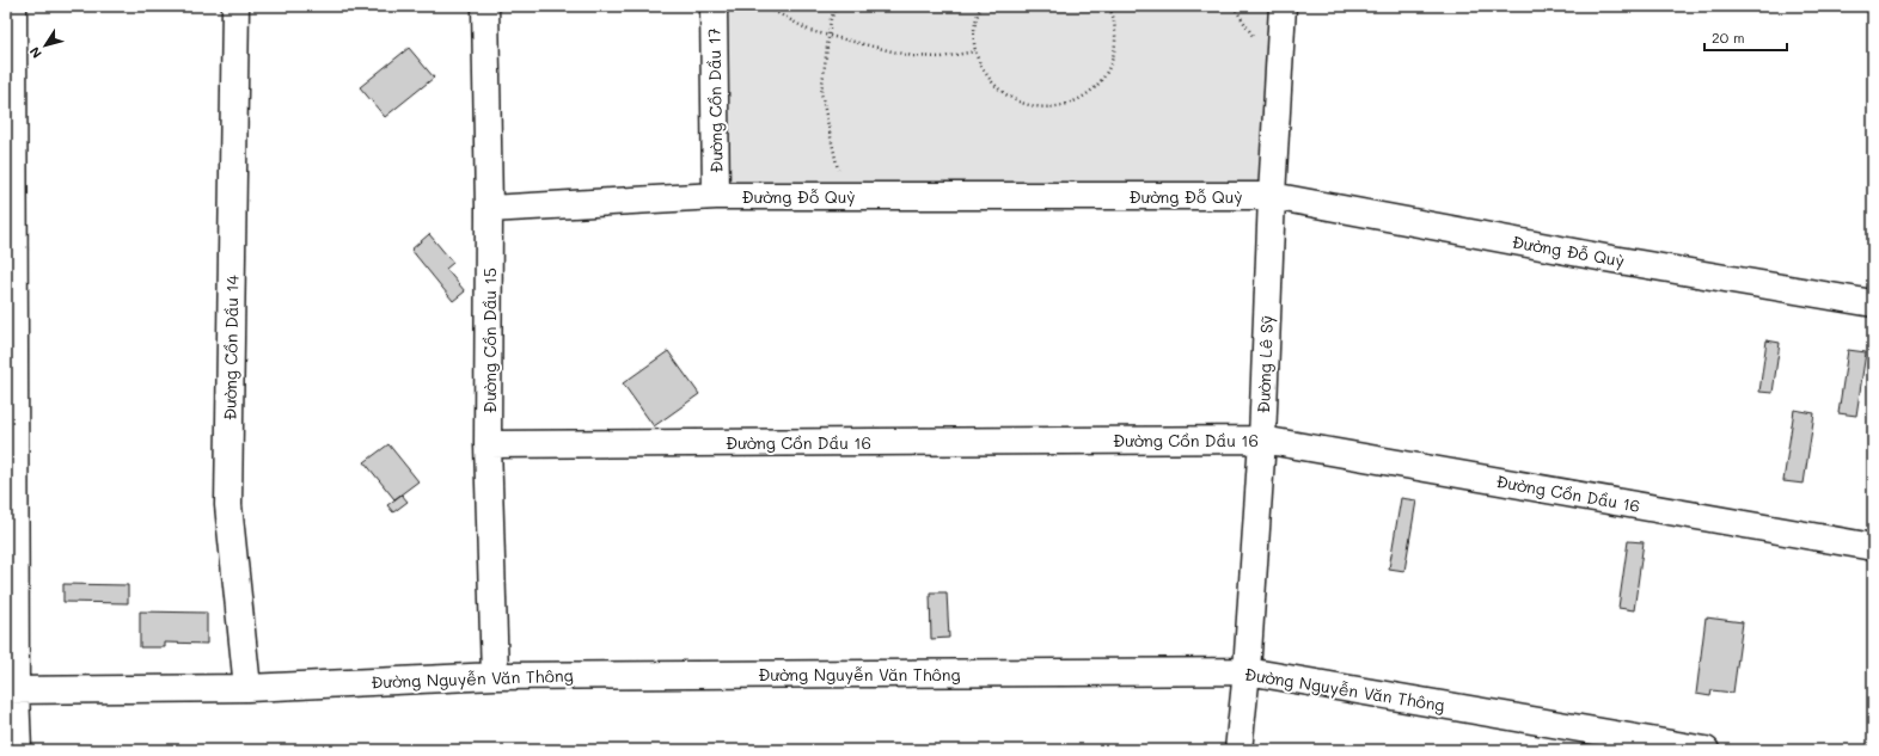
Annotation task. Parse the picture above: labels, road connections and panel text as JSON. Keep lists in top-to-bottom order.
{
  "streets": {
    "street": [
      "Đường Cồn Dầu 17",
      "Đường Đỗ Quỳ",
      "Đường Cồn Dầu 15",
      "Đường Cồn Dầu 14",
      "Đường Lê Sỹ",
      "Đường Cồn Dầu 16",
      "Đường Nguyễn Văn Thông"
    ]
  },
  "crossings": [
    ["Đường Cồn Dầu 17", "Đường Đỗ Quỳ"],
    ["Đường Đỗ Quỳ", "Đường Cồn Dầu 15"],
    ["Đường Đỗ Quỳ", "Đường Lê Sỹ"],
    ["Đường Cồn Dầu 15", "Đường Cồn Dầu 16"],
    ["Đường Cồn Dầu 15", "Đường Nguyễn Văn Thông"],
    ["Đường Cồn Dầu 14", "Đường Nguyễn Văn Thông"],
    ["Đường Lê Sỹ", "Đường Cồn Dầu 16"],
    ["Đường Lê Sỹ", "Đường Nguyễn Văn Thông"]
  ],
  "scale_bar": "20 m",
  "north": "bottom left"
}
